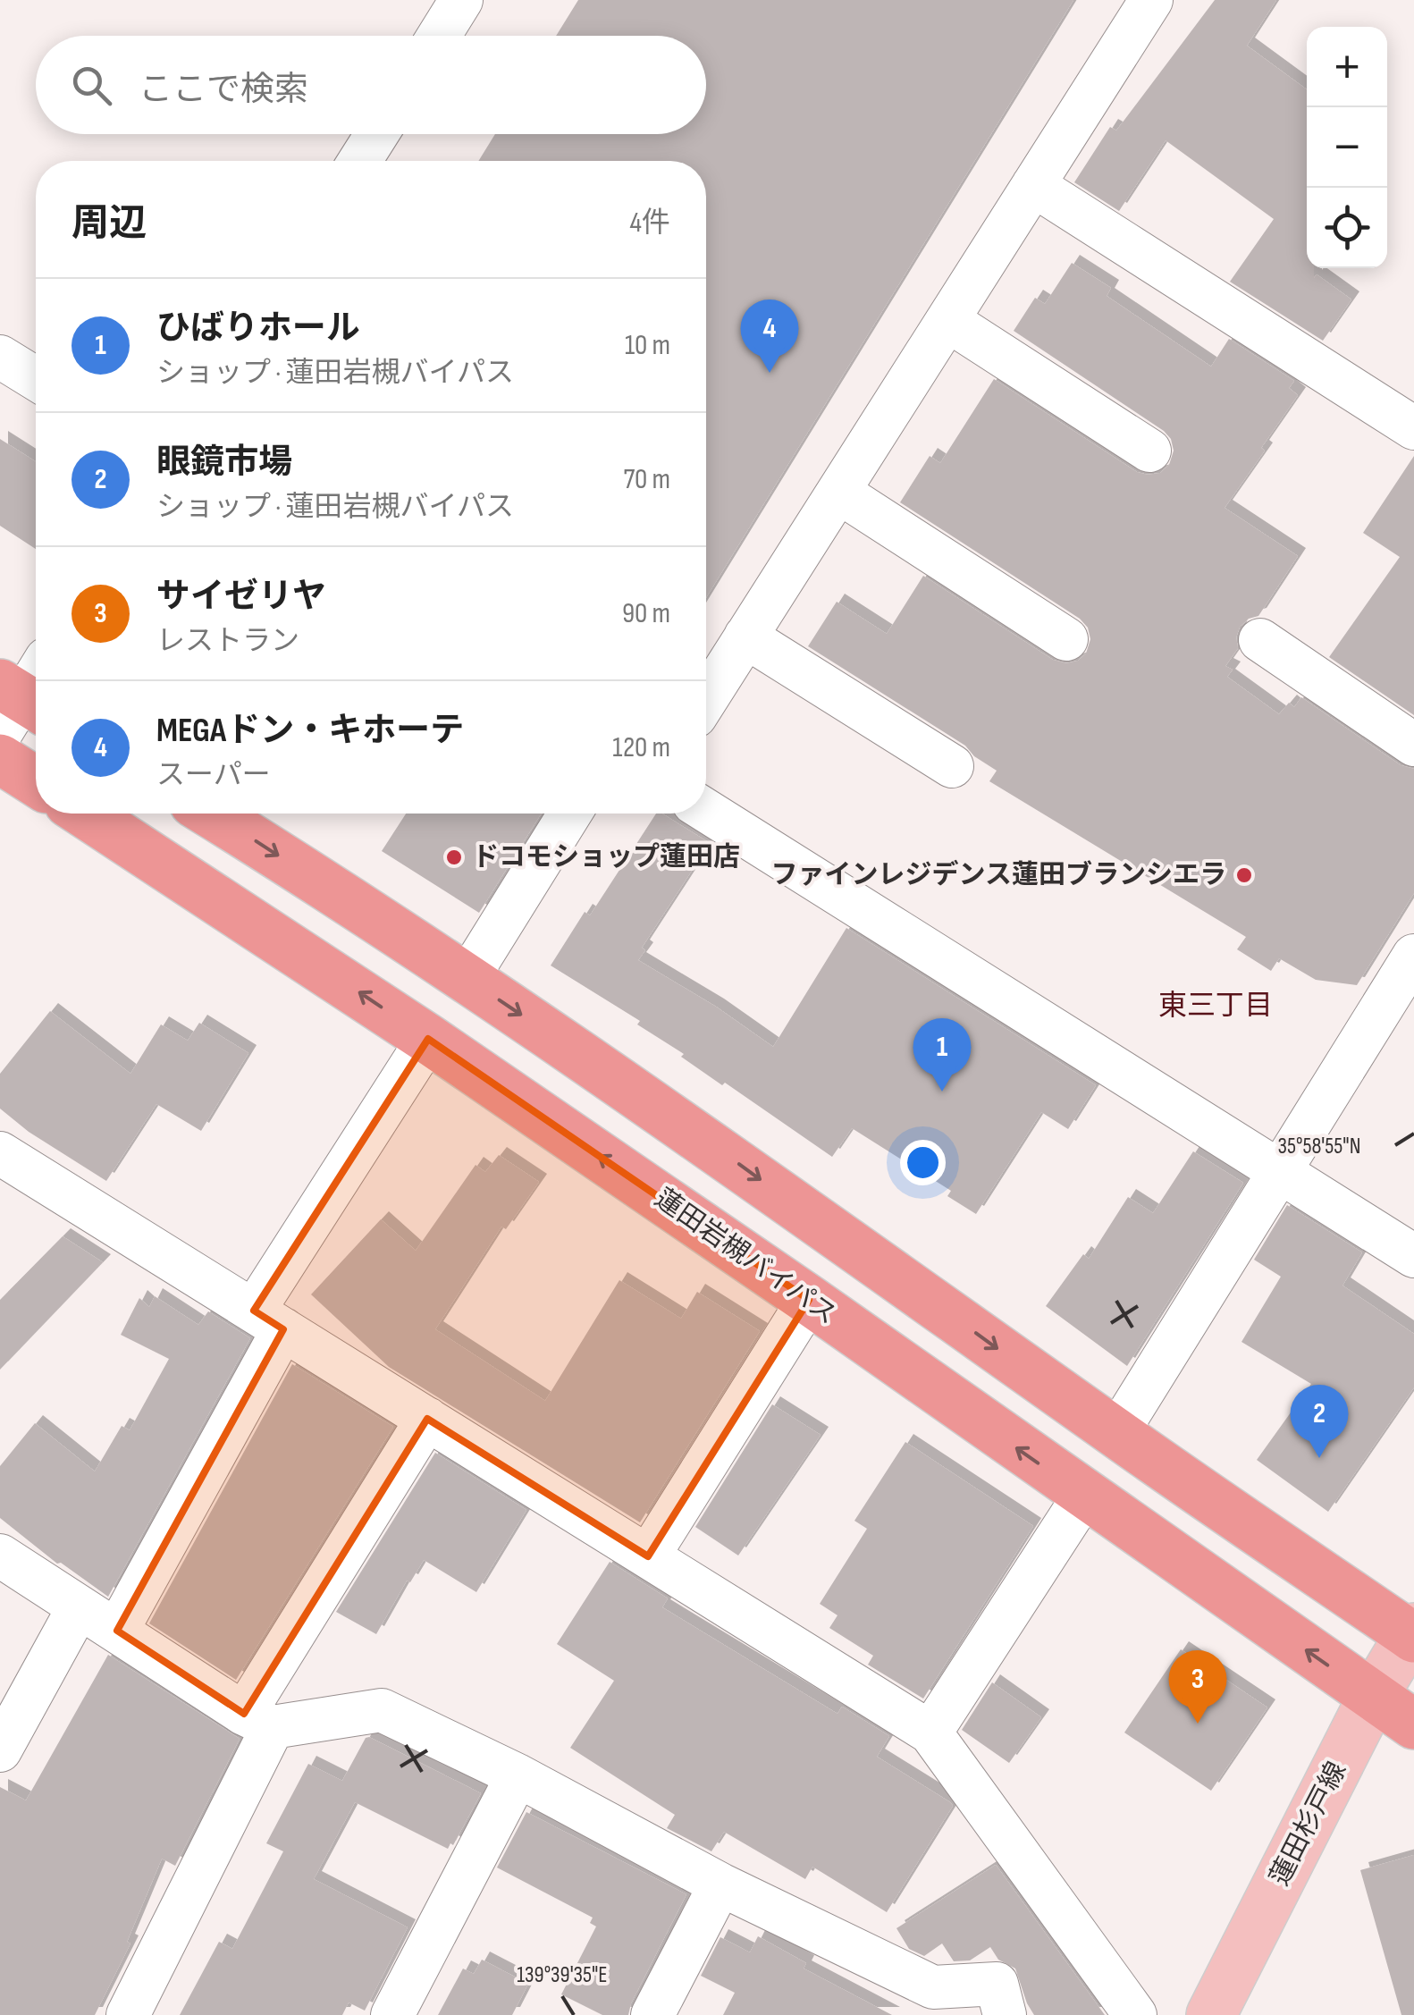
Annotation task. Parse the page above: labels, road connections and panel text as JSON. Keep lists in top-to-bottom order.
{
  "streets": {
    "highway": ["蓮田岩槻バイパス"],
    "main road": ["蓮田杉戸線"]
  },
  "crossings": [
    ["蓮田岩槻バイパス", "蓮田杉戸線"]
  ],
  "districts": ["東三丁目"],
  "places": ["ドコモショップ蓮田店", "ファインレジデンス蓮田ブランシエラ"],
  "page": {
    "map_buttons": ["+", "−"],
    "search": "ここで検索",
    "heading": ["周辺", "4件"],
    "list": [
      {
        "mark": "1",
        "name": "ひばりホール",
        "note": "ショップ · 蓮田岩槻バイパス",
        "value": "10 m"
      },
      {
        "mark": "2",
        "name": "眼鏡市場",
        "note": "ショップ · 蓮田岩槻バイパス",
        "value": "70 m"
      },
      {
        "mark": "3",
        "name": "サイゼリヤ",
        "note": "レストラン",
        "value": "90 m"
      },
      {
        "mark": "4",
        "name": "MEGAドン・キホーテ",
        "note": "スーパー",
        "value": "120 m"
      }
    ],
    "pins": [
      "4",
      "1",
      "2",
      "3"
    ]
  },
  "coordinates": ["35°58'55\"N", "139°39'35\"E"]
}
